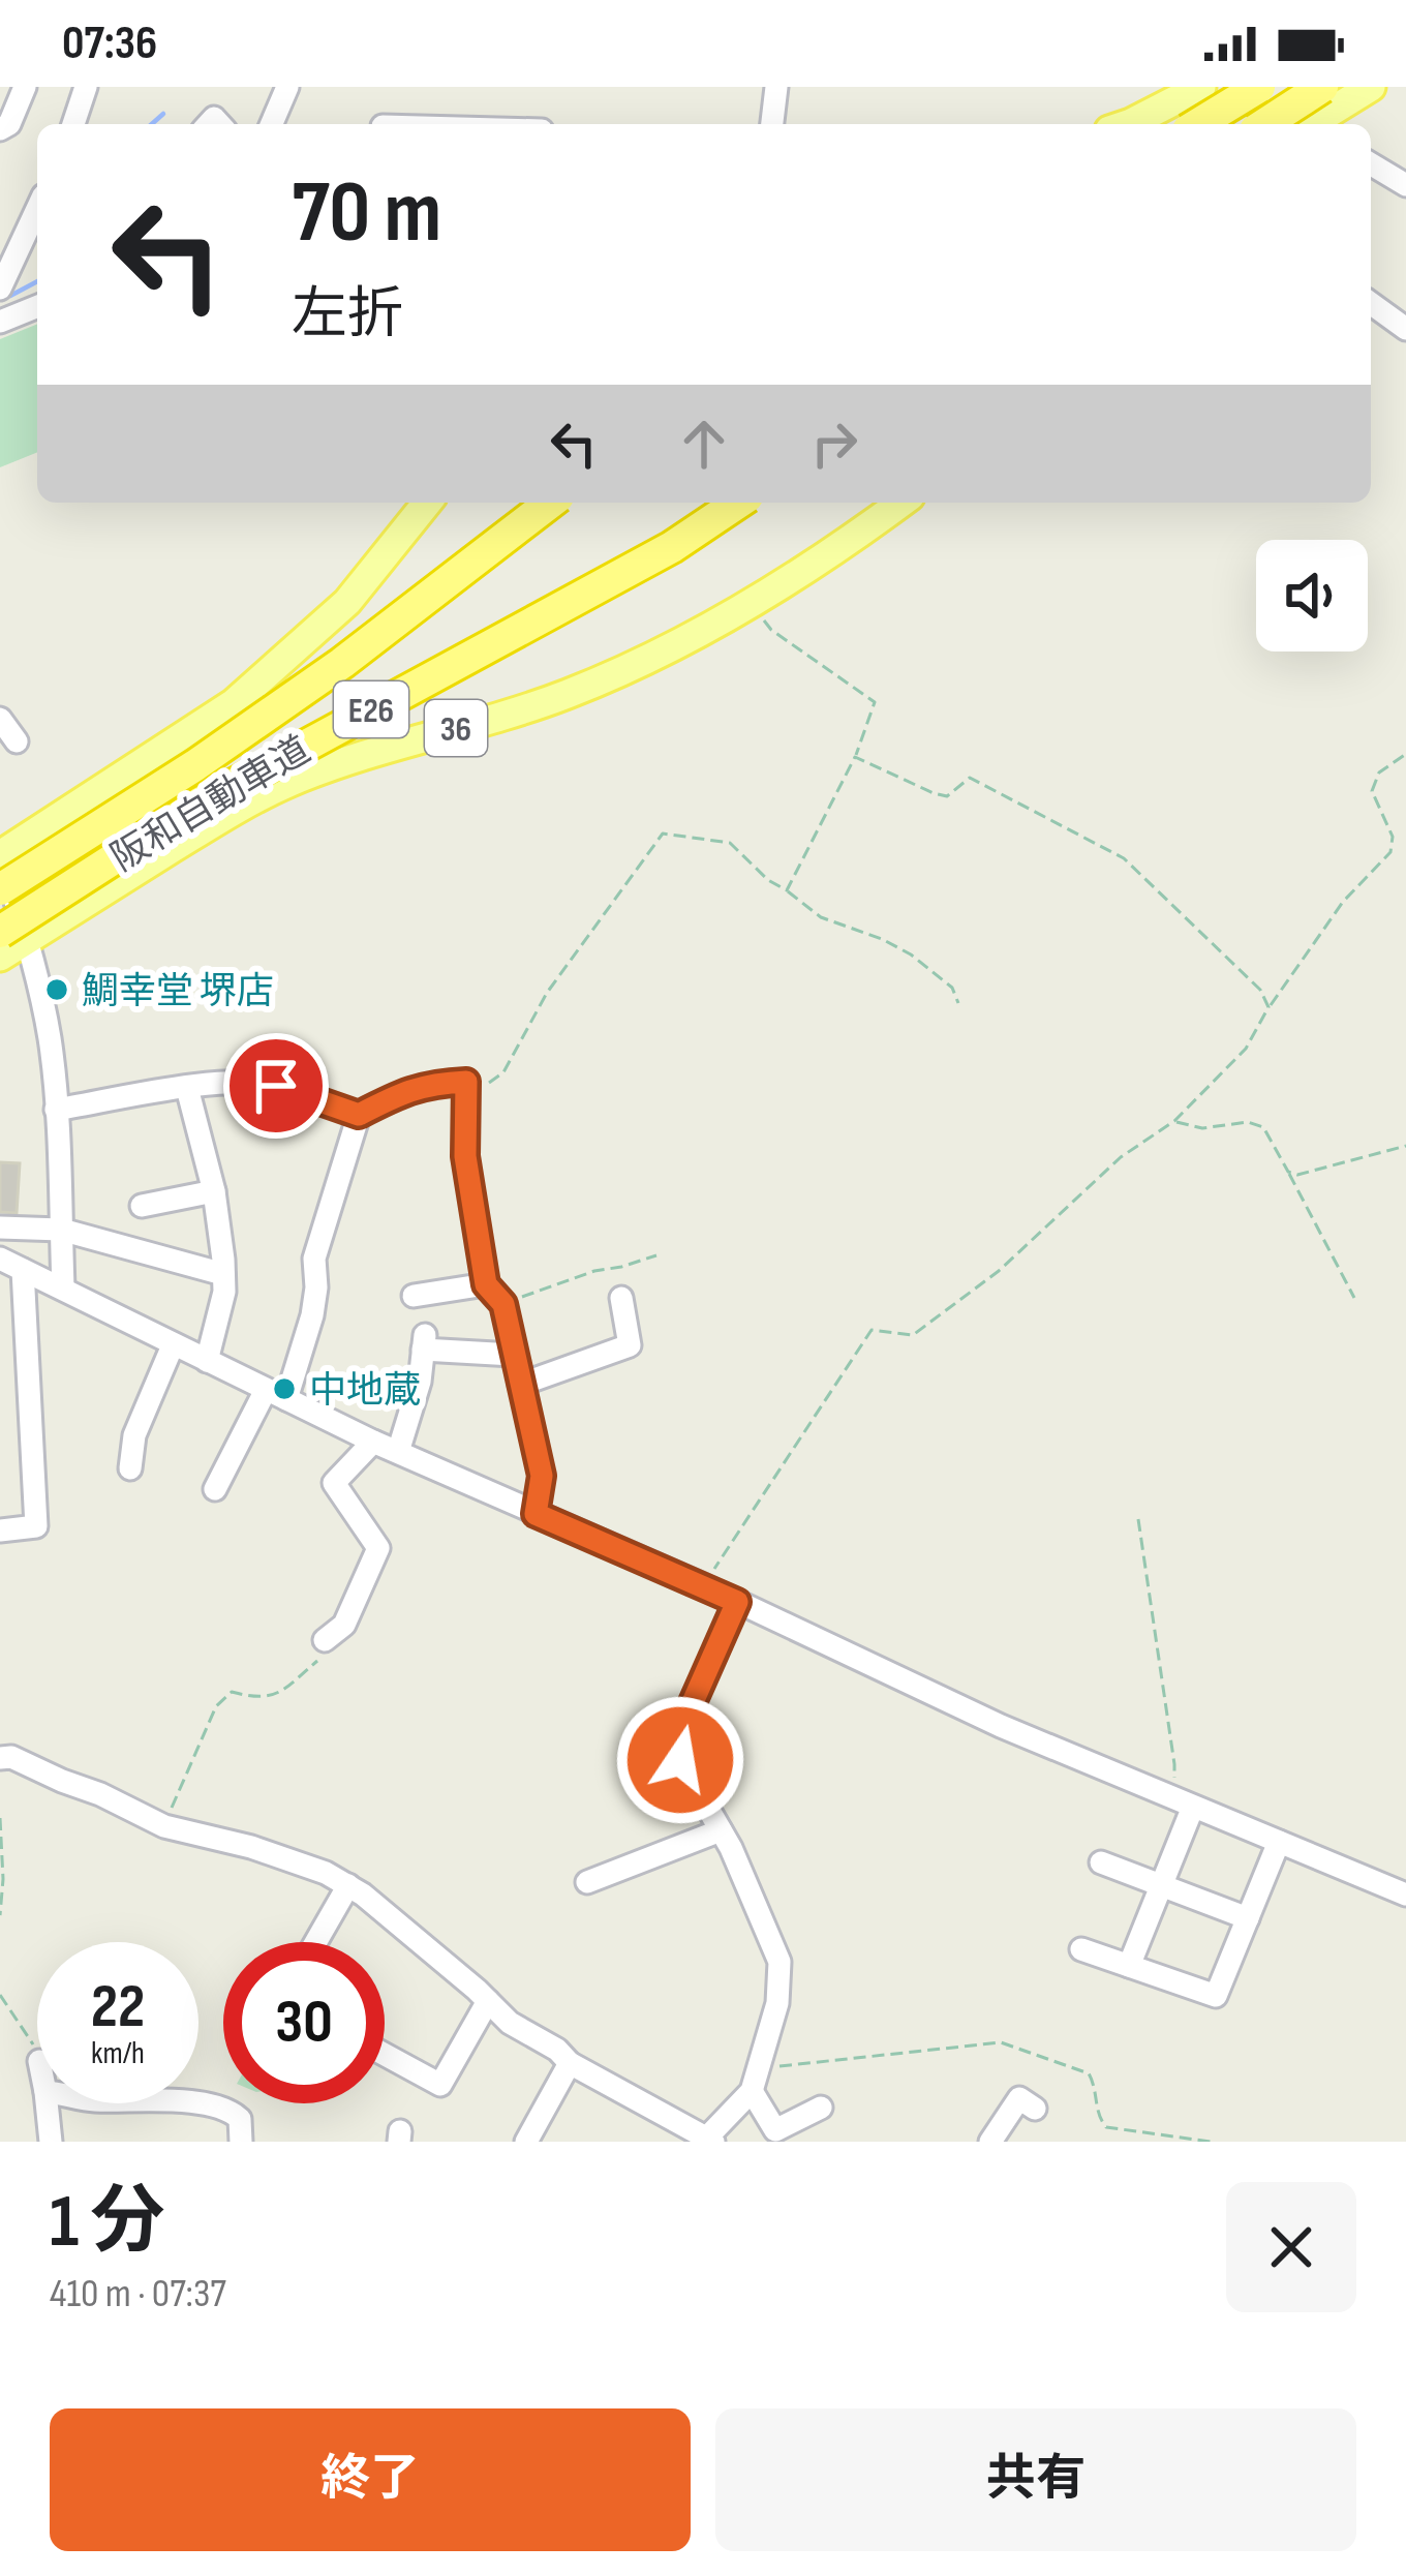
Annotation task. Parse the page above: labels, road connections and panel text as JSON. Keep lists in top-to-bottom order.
{
  "streets": {
    "highway": ["E26", "阪和自動車道"],
    "main road": ["36"]
  },
  "crossings": [
    ["36", "阪和自動車道"]
  ],
  "places": ["鯛幸堂 堺店", "中地蔵"],
  "page": {
    "status": "07:36",
    "turn": ["70 m", "左折"],
    "speed": "22 km/h",
    "limit": "30",
    "heading": ["1 分", "410 m · 07:37"],
    "buttons": ["終了", "共有"]
  }
}
